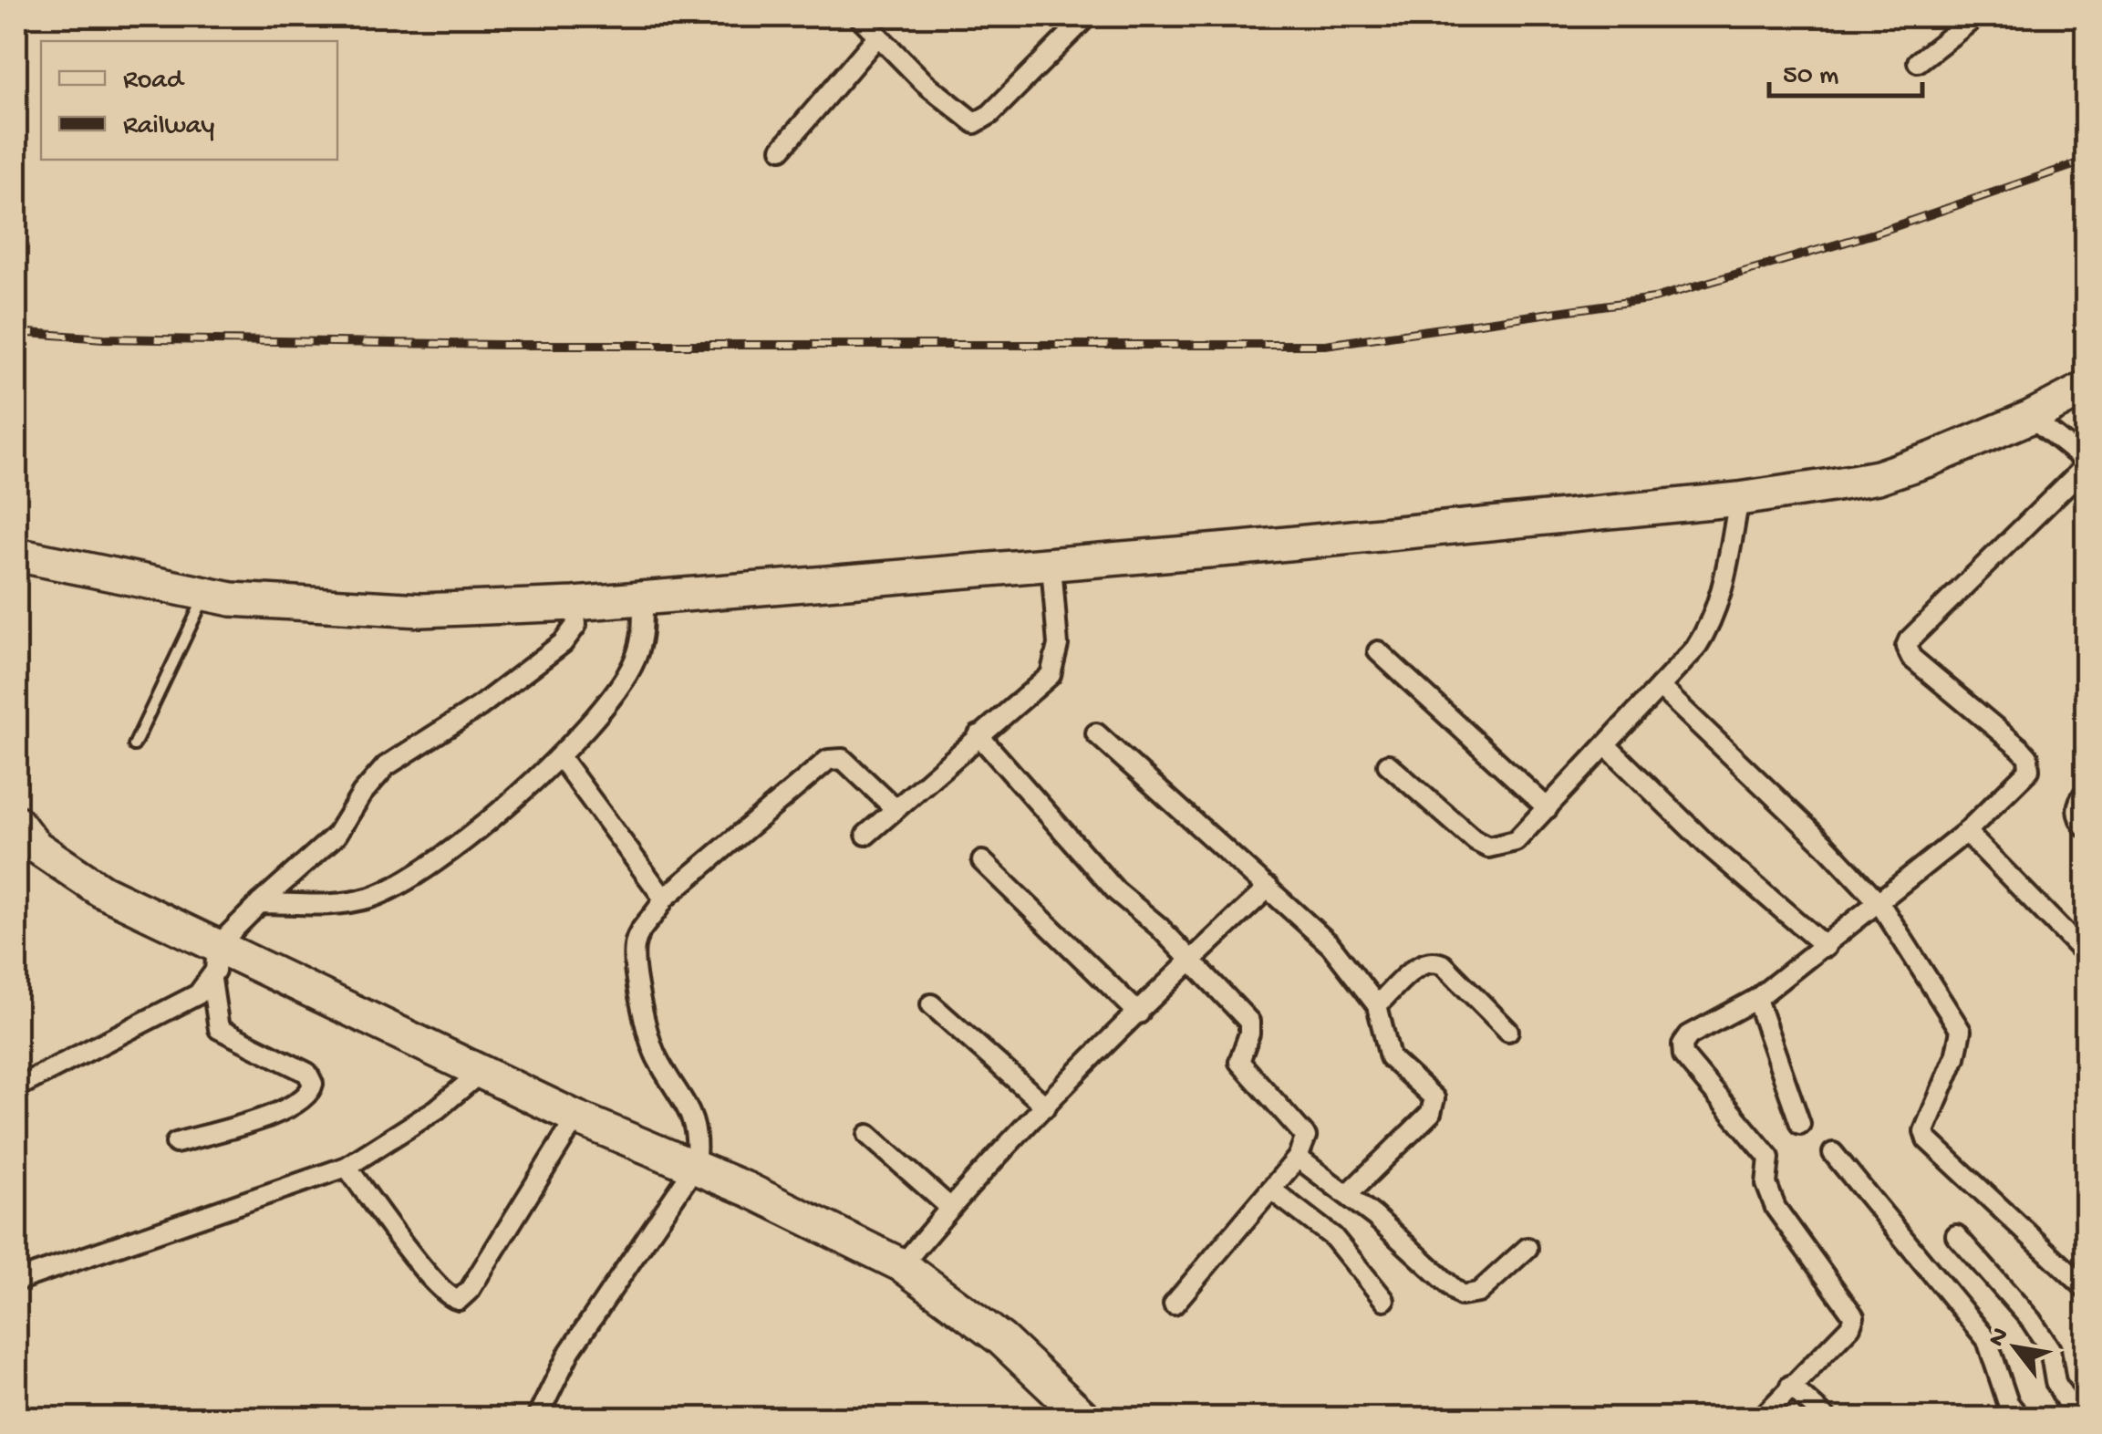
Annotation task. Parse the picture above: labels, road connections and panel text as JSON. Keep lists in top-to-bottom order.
{
  "legend": ["Road", "Railway"],
  "scale_bar": "50 m",
  "north": "top left"
}
